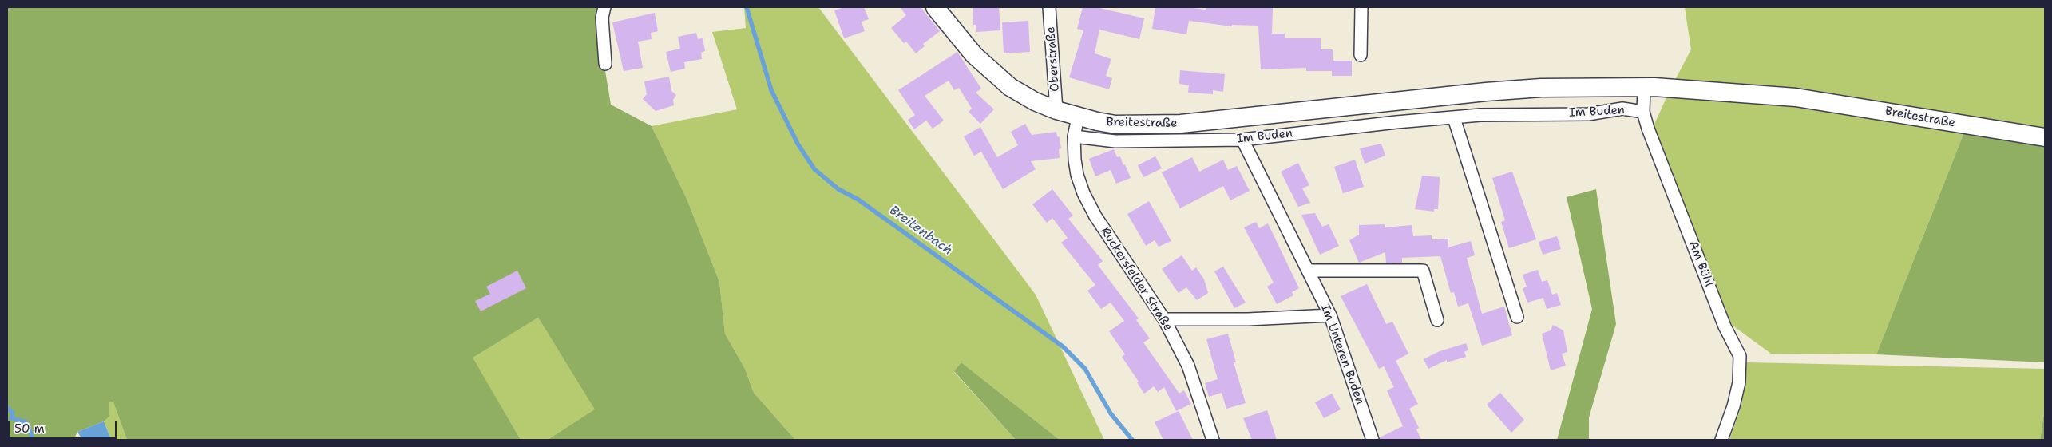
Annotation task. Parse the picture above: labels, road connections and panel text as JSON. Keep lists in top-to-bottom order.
{
  "streets": {
    "street": [
      "Oberstraße",
      "Im Buden",
      "Breitestraße",
      "Am Bühl",
      "Ruckersfelder Straße",
      "Im Unteren Buden"
    ]
  },
  "crossings": [
    ["Oberstraße", "Breitestraße"],
    ["Im Buden", "Am Bühl"],
    ["Im Buden", "Ruckersfelder Straße"],
    ["Im Buden", "Im Unteren Buden"],
    ["Breitestraße", "Am Bühl"],
    ["Breitestraße", "Ruckersfelder Straße"]
  ],
  "water": ["Breitenbach"],
  "scale_bar": "50 m"
}
